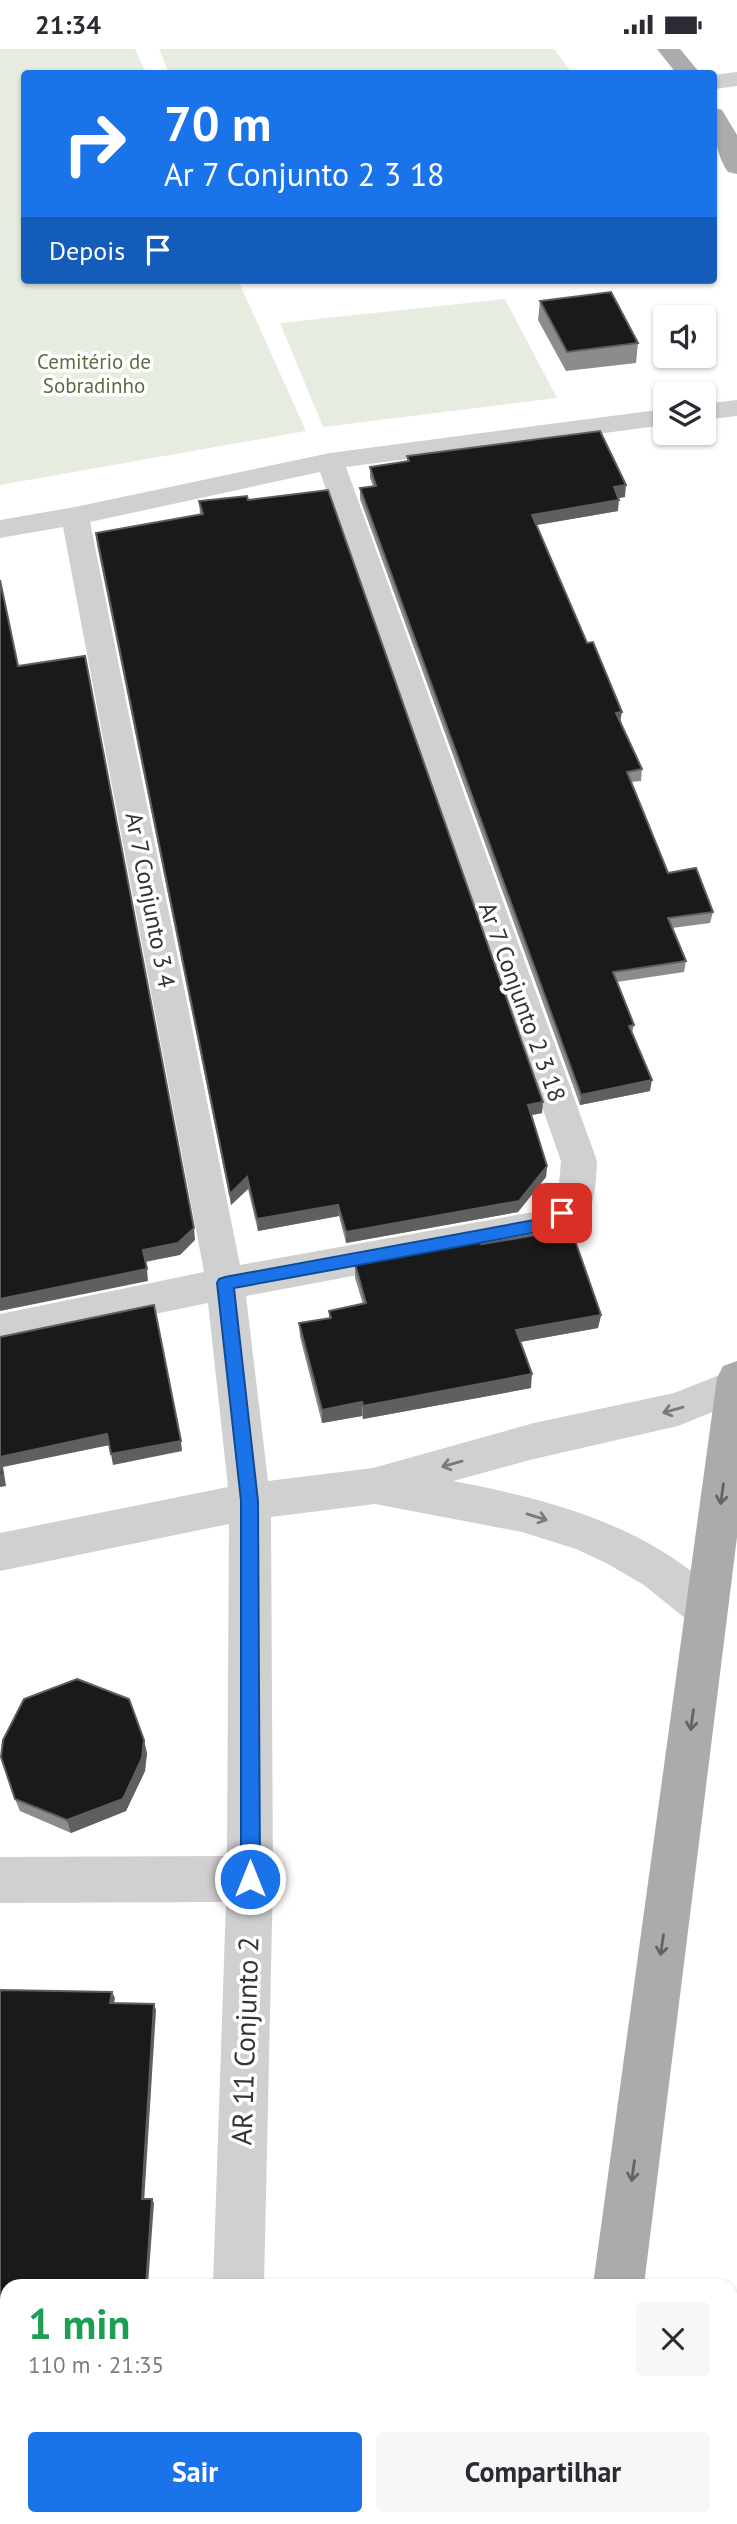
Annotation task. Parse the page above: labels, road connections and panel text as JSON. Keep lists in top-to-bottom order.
{
  "streets": {
    "street": ["Ar 7 Conjunto 3 4", "Ar 7 Conjunto 2 3 18", "AR 11 Conjunto 2"]
  },
  "crossings": [
    ["Ar 7 Conjunto 3 4", "Ar 7 Conjunto 2 3 18"],
    ["Ar 7 Conjunto 3 4", "AR 11 Conjunto 2"]
  ],
  "parks": ["Cemitério de Sobradinho"],
  "page": {
    "status": "21:34",
    "turn": ["70 m", "Ar 7 Conjunto 2 3 18"],
    "then": "Depois",
    "heading": ["1 min", "110 m · 21:35"],
    "buttons": ["Sair", "Compartilhar"]
  }
}
